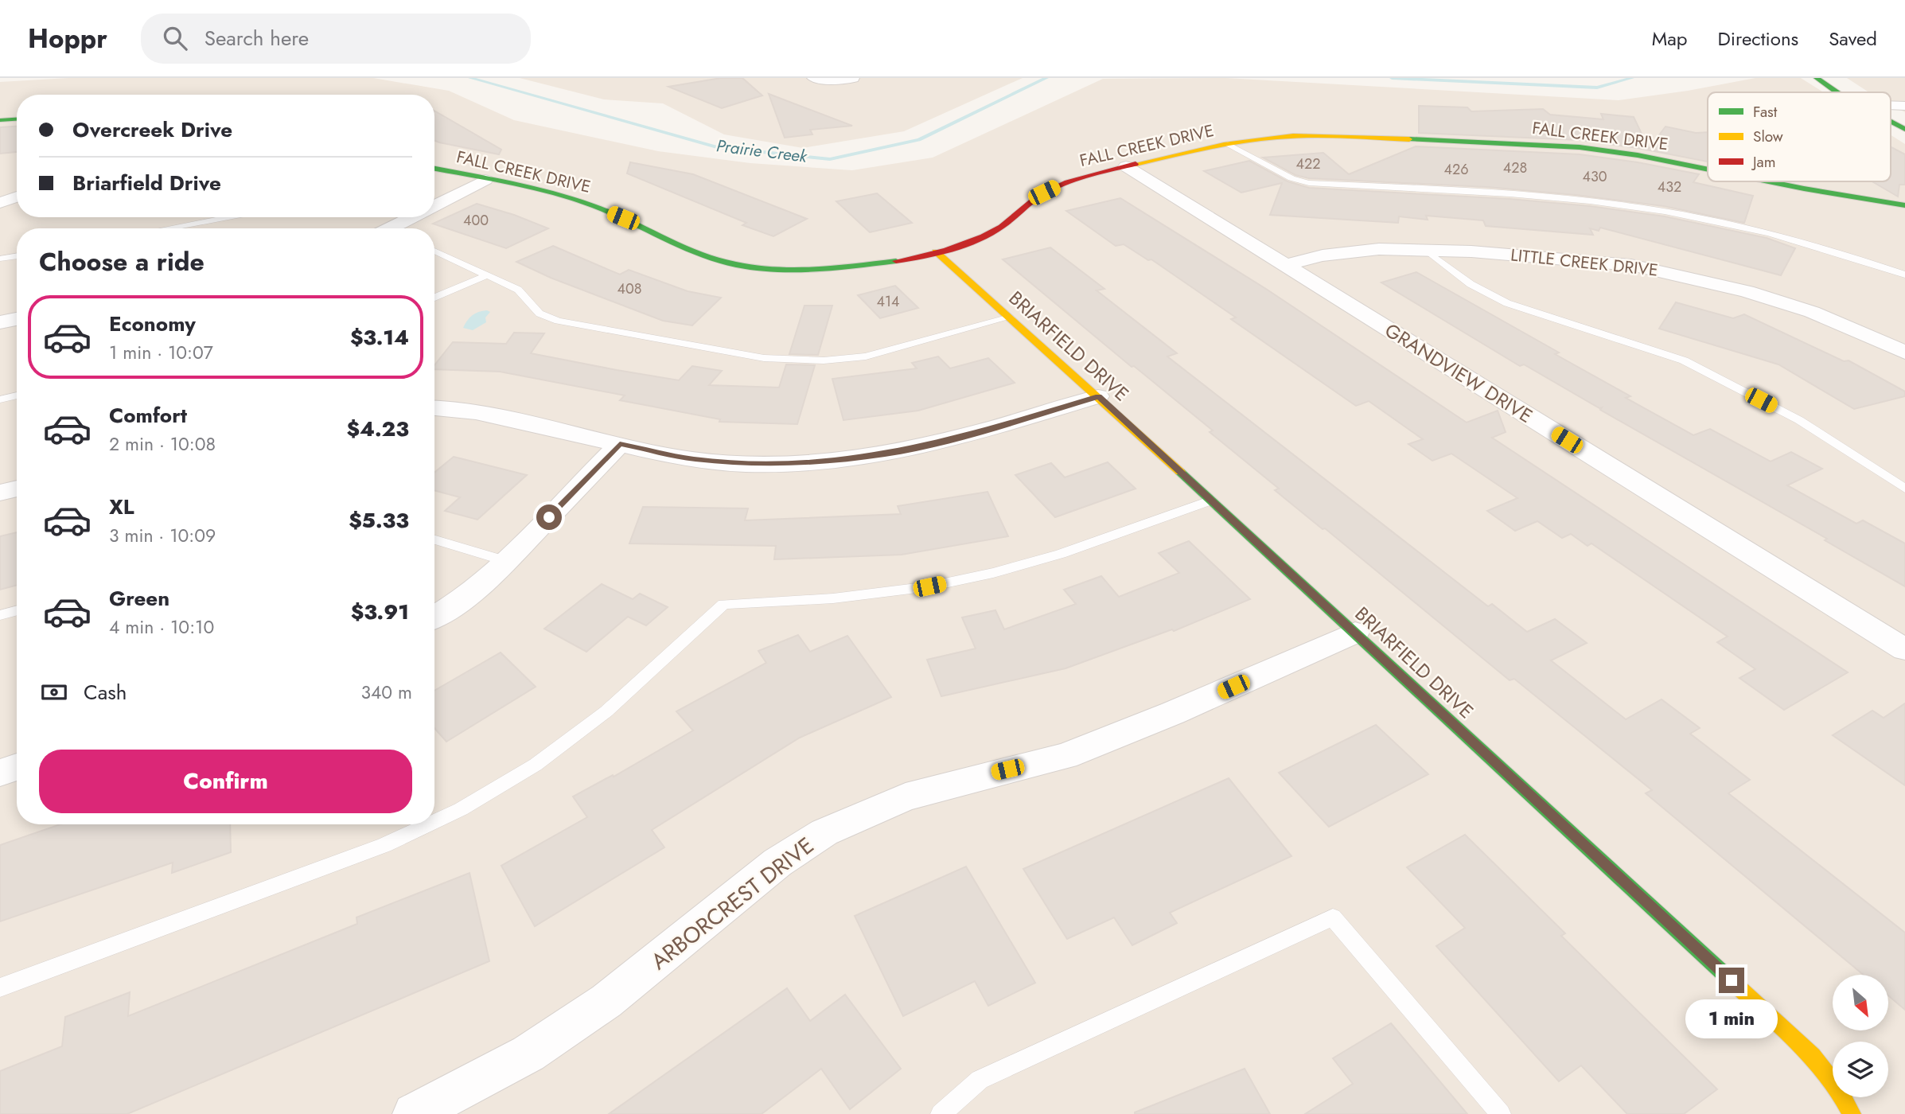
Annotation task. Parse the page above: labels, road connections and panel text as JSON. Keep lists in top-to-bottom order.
{
  "streets": {
    "street": [
      "FALL CREEK DRIVE",
      "LITTLE CREEK DRIVE",
      "BRIARFIELD DRIVE",
      "GRANDVIEW DRIVE",
      "ARBORCREST DRIVE"
    ]
  },
  "crossings": [
    ["FALL CREEK DRIVE", "BRIARFIELD DRIVE"],
    ["FALL CREEK DRIVE", "GRANDVIEW DRIVE"],
    ["LITTLE CREEK DRIVE", "GRANDVIEW DRIVE"],
    ["BRIARFIELD DRIVE", "ARBORCREST DRIVE"]
  ],
  "water": ["Prairie Creek"],
  "house_numbers": [
    "422",
    "428",
    "426",
    "430",
    "432",
    "400",
    "408",
    "414"
  ],
  "legend": ["Fast", "Slow", "Jam"],
  "north": "bottom right",
  "page": {
    "header": "Hoppr",
    "search": "Search here",
    "nav": ["Map", "Directions", "Saved"],
    "banner": ["Overcreek Drive", "Briarfield Drive"],
    "heading": "Choose a ride",
    "list": [
      {
        "name": "Economy",
        "note": "1 min · 10:07",
        "value": "$3.14"
      },
      {
        "name": "Comfort",
        "note": "2 min · 10:08",
        "value": "$4.23"
      },
      {
        "name": "XL",
        "note": "3 min · 10:09",
        "value": "$5.33"
      },
      {
        "name": "Green",
        "note": "4 min · 10:10",
        "value": "$3.91"
      }
    ],
    "pay": ["Cash", "340 m"],
    "buttons": "Confirm",
    "bubble": "1 min"
  }
}
